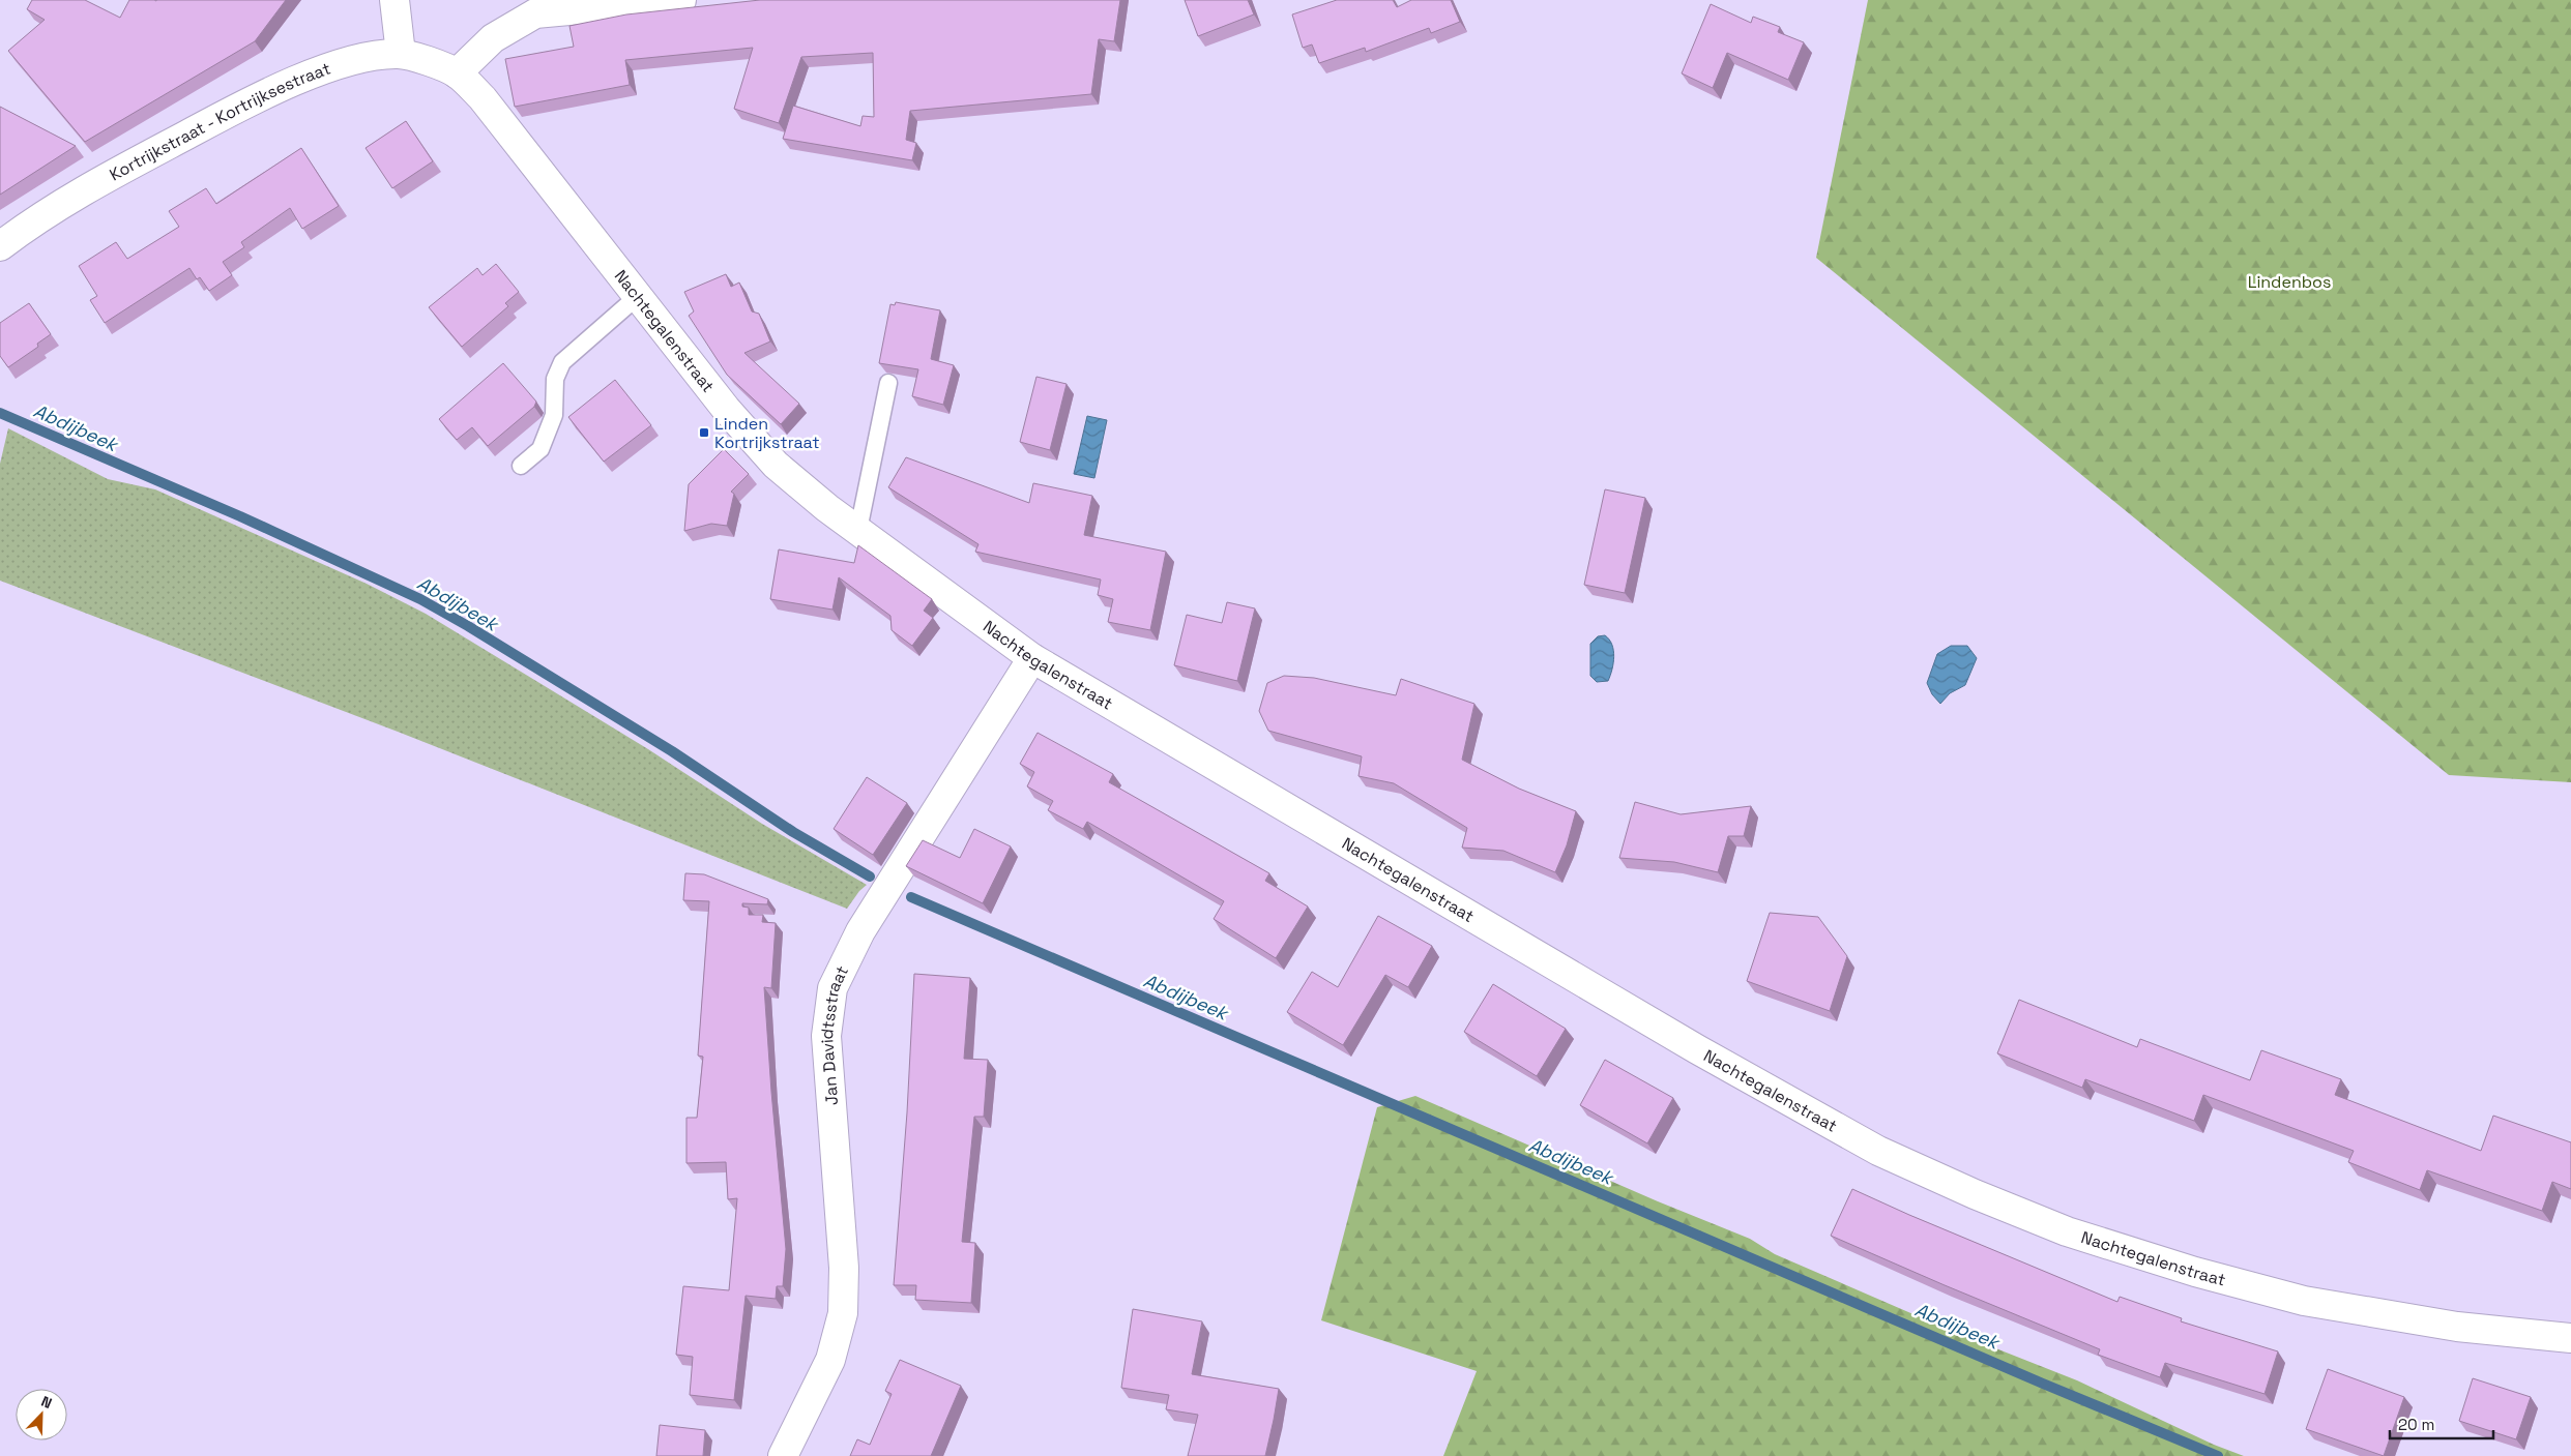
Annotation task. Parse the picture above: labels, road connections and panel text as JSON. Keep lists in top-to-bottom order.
{
  "streets": {
    "street": ["Kortrijkstraat - Kortrijksestraat", "Nachtegalenstraat", "Jan Davidtsstraat"]
  },
  "crossings": [
    ["Kortrijkstraat - Kortrijksestraat", "Nachtegalenstraat"],
    ["Nachtegalenstraat", "Jan Davidtsstraat"]
  ],
  "water": ["Abdijbeek"],
  "parks": ["Lindenbos"],
  "places": {
    "transit": ["Linden Kortrijkstraat"]
  },
  "scale_bar": "20 m",
  "north": "top right"
}
